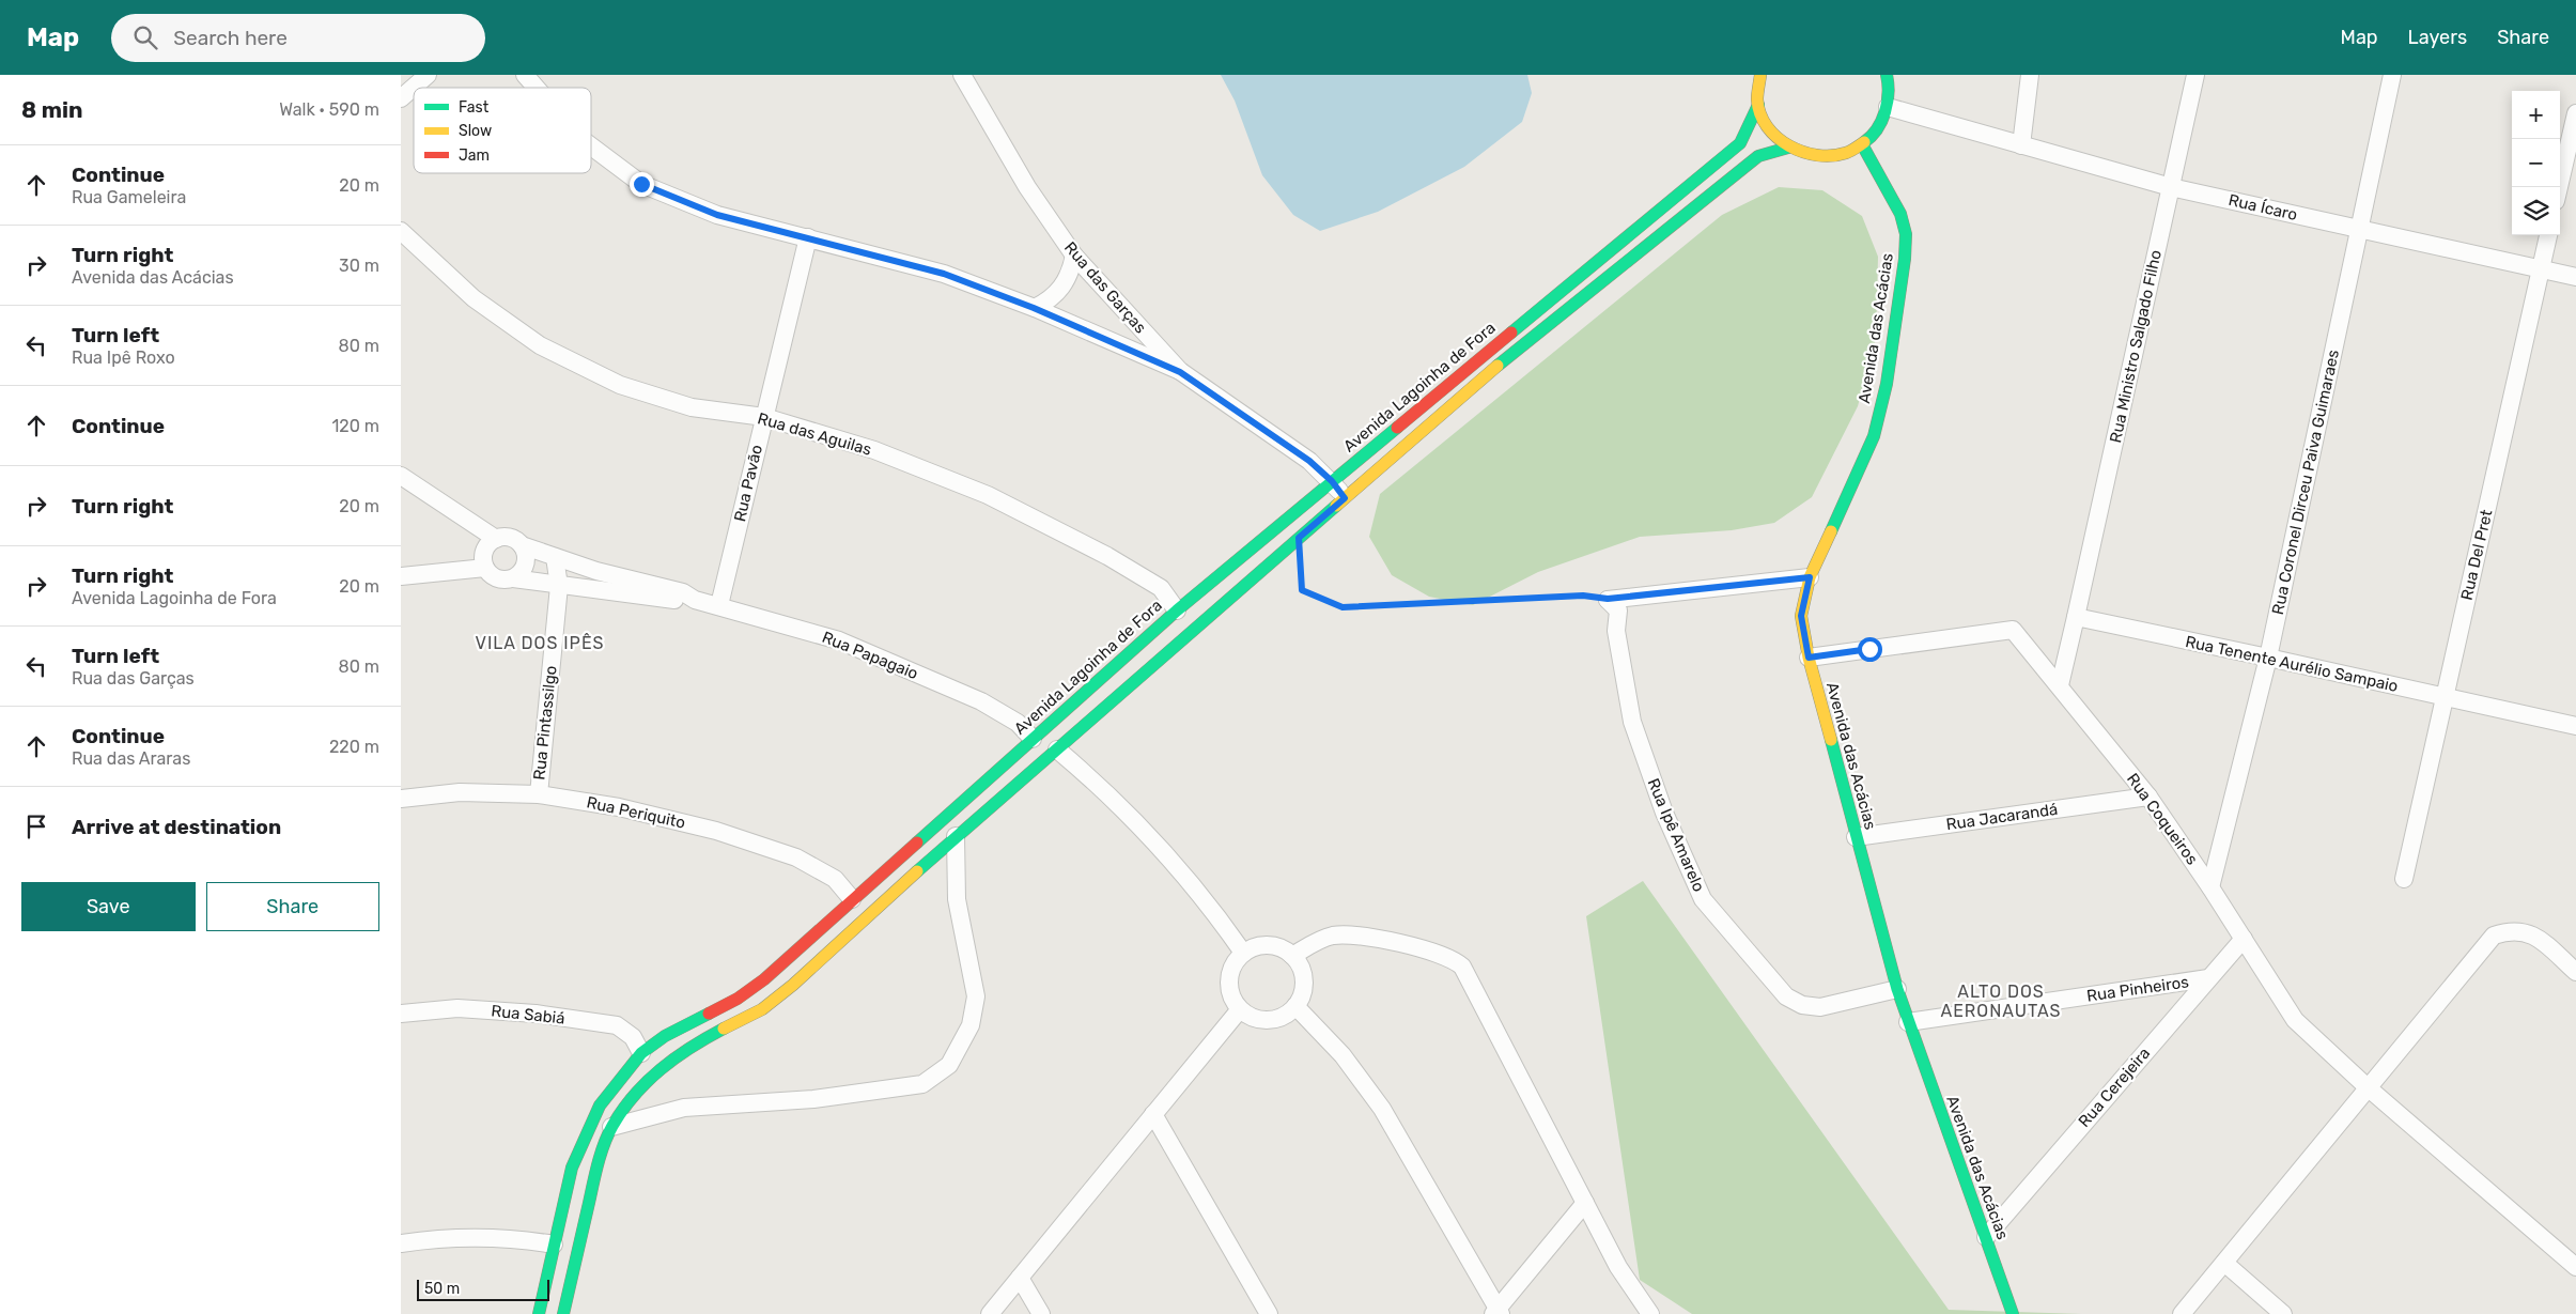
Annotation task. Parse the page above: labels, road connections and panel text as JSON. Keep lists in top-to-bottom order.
{
  "streets": {
    "main road": ["Avenida das Acácias", "Avenida Lagoinha de Fora"],
    "street": [
      "Rua Ícaro",
      "Rua das Garças",
      "Rua Ministro Salgado Filho",
      "Rua das Aguilas",
      "Rua Coronel Dirceu Paiva Guimaraes",
      "Rua Pavão",
      "Rua Del Pret",
      "Rua Papagaio",
      "Rua Tenente Aurélio Sampaio",
      "Rua Pintassilgo",
      "Rua Periquito",
      "Rua Jacarandá",
      "Rua Coqueiros",
      "Rua Ipê Amarelo",
      "Rua Pinheiros",
      "Rua Sabiá",
      "Rua Cerejeira"
    ]
  },
  "crossings": [
    ["Rua Ícaro", "Rua Ministro Salgado Filho"],
    ["Rua Ícaro", "Rua Coronel Dirceu Paiva Guimaraes"],
    ["Rua Ícaro", "Rua Del Pret"],
    ["Rua das Garças", "Avenida Lagoinha de Fora"],
    ["Avenida das Acácias", "Rua Jacarandá"],
    ["Avenida das Acácias", "Rua Coqueiros"],
    ["Avenida das Acácias", "Rua Ipê Amarelo"],
    ["Avenida das Acácias", "Rua Pinheiros"],
    ["Avenida das Acácias", "Rua Cerejeira"],
    ["Rua Ministro Salgado Filho", "Rua Tenente Aurélio Sampaio"],
    ["Avenida Lagoinha de Fora", "Rua das Aguilas"],
    ["Avenida Lagoinha de Fora", "Rua Papagaio"],
    ["Avenida Lagoinha de Fora", "Rua Periquito"],
    ["Avenida Lagoinha de Fora", "Rua Sabiá"],
    ["Rua das Aguilas", "Rua Pavão"],
    ["Rua Coronel Dirceu Paiva Guimaraes", "Rua Tenente Aurélio Sampaio"],
    ["Rua Coronel Dirceu Paiva Guimaraes", "Rua Coqueiros"],
    ["Rua Pavão", "Rua Papagaio"],
    ["Rua Del Pret", "Rua Tenente Aurélio Sampaio"],
    ["Rua Papagaio", "Rua Pintassilgo"],
    ["Rua Pintassilgo", "Rua Periquito"],
    ["Rua Jacarandá", "Rua Coqueiros"],
    ["Rua Coqueiros", "Rua Cerejeira"],
    ["Rua Pinheiros", "Rua Cerejeira"]
  ],
  "districts": ["VILA DOS IPÊS", "ALTO DOS AERONAUTAS"],
  "legend": ["Fast", "Slow", "Jam"],
  "scale_bar": "50 m",
  "page": {
    "header": "Map",
    "search": "Search here",
    "nav": ["Map", "Layers", "Share"],
    "heading": ["8 min", "Walk · 590 m"],
    "map_buttons": ["+", "−"],
    "list": [
      ["Continue", "Rua Gameleira", "20 m"],
      ["Turn right", "Avenida das Acácias", "30 m"],
      ["Turn left", "Rua Ipê Roxo", "80 m"],
      ["Continue", "120 m"],
      ["Turn right", "20 m"],
      ["Turn right", "Avenida Lagoinha de Fora", "20 m"],
      ["Turn left", "Rua das Garças", "80 m"],
      ["Continue", "Rua das Araras", "220 m"],
      "Arrive at destination"
    ],
    "buttons": ["Save", "Share"],
    "scale": "50 m"
  }
}
